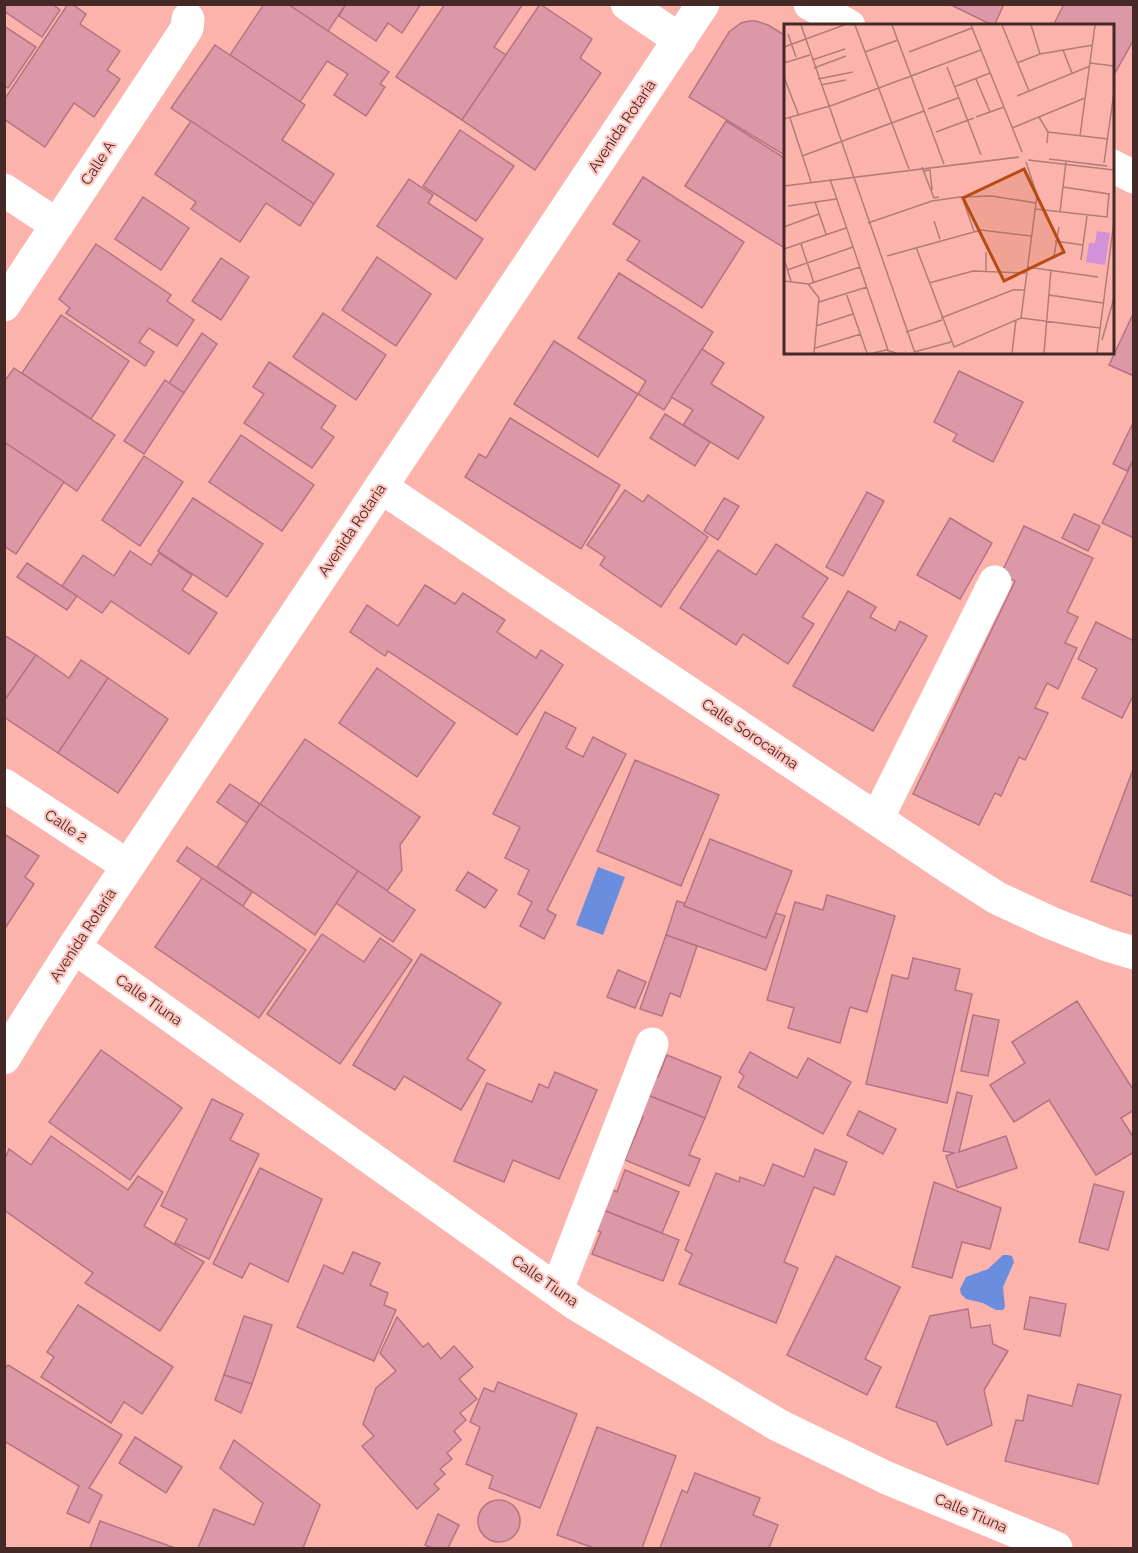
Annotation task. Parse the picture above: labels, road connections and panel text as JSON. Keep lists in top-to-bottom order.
{
  "streets": {
    "street": [
      "Avenida Rotaria",
      "Calle A",
      "Calle Sorocaima",
      "Calle 2",
      "Calle Tiuna"
    ]
  },
  "crossings": [
    ["Avenida Rotaria", "Calle Sorocaima"],
    ["Avenida Rotaria", "Calle 2"],
    ["Avenida Rotaria", "Calle Tiuna"]
  ]
}
